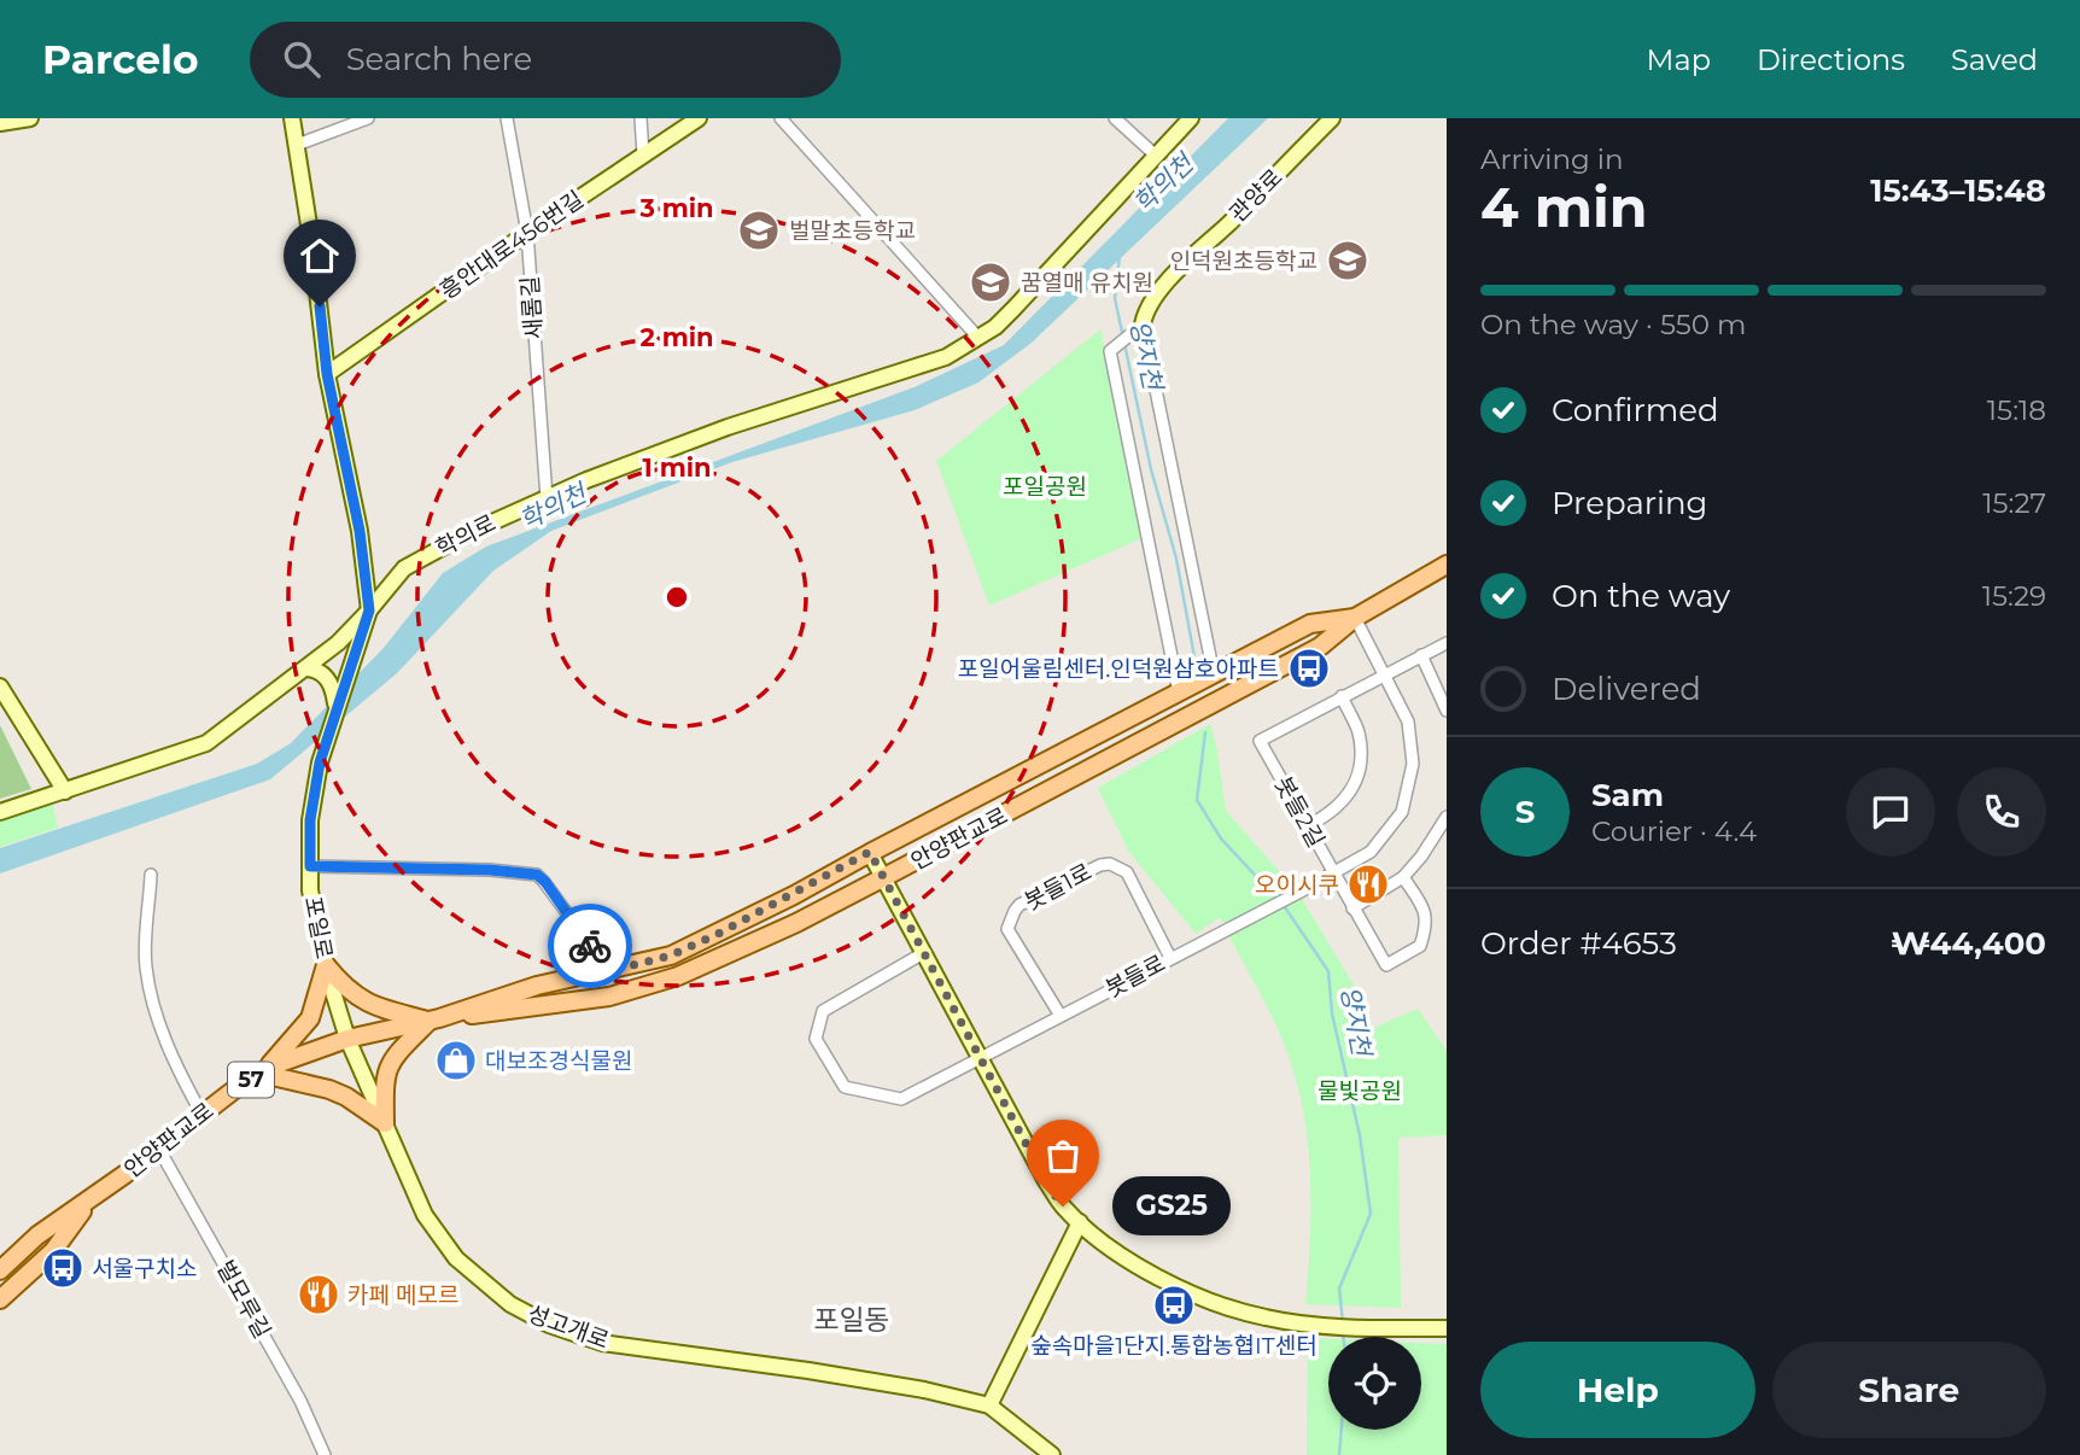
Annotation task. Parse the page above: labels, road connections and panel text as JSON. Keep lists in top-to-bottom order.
{
  "streets": {
    "main road": ["안양판교로", "57"],
    "street": [
      "관양로",
      "흥안대로456번길",
      "새롬길",
      "학의로",
      "봇들2길",
      "봇들1로",
      "포일로",
      "봇들로",
      "벌모루길",
      "성고개로"
    ]
  },
  "crossings": [
    ["흥안대로456번길", "새롬길"],
    ["새롬길", "학의로"],
    ["학의로", "포일로"],
    ["봇들2길", "봇들로"],
    ["안양판교로", "포일로"],
    ["안양판교로", "봇들로"],
    ["안양판교로", "벌모루길"],
    ["안양판교로", "성고개로"],
    ["봇들1로", "봇들로"],
    ["포일로", "성고개로"]
  ],
  "districts": ["포일동"],
  "water": ["학의천", "양지천"],
  "parks": ["포일공원", "물빛공원"],
  "places": {
    "school or university": ["벌말초등학교", "인덕원초등학교", "꿈열매 유치원"],
    "bus stop": ["포일어울림센터.인덕원삼호아파트", "서울구치소", "숲속마을1단지.통합농협IT센터"],
    "restaurant": ["오이시쿠", "카페 메모르"],
    "shop": ["대보조경식물원"],
    "other": ["GS25"]
  },
  "page": {
    "header": "Parcelo",
    "search": "Search here",
    "nav": ["Map", "Directions", "Saved"],
    "heading": ["4 min", "Arriving in", "15:43–15:48"],
    "panel": [
      "Sam",
      "Courier · 4.4",
      "Order #4653",
      "₩44,400"
    ],
    "bar": "On the way · 550 m",
    "list": [
      ["Confirmed", "15:18"],
      ["Preparing", "15:27"],
      ["On the way", "15:29"],
      "Delivered"
    ],
    "round": "S",
    "bubble": "GS25",
    "buttons": ["Help", "Share"]
  },
  "rings": ["3 min", "2 min", "1 min"]
}
